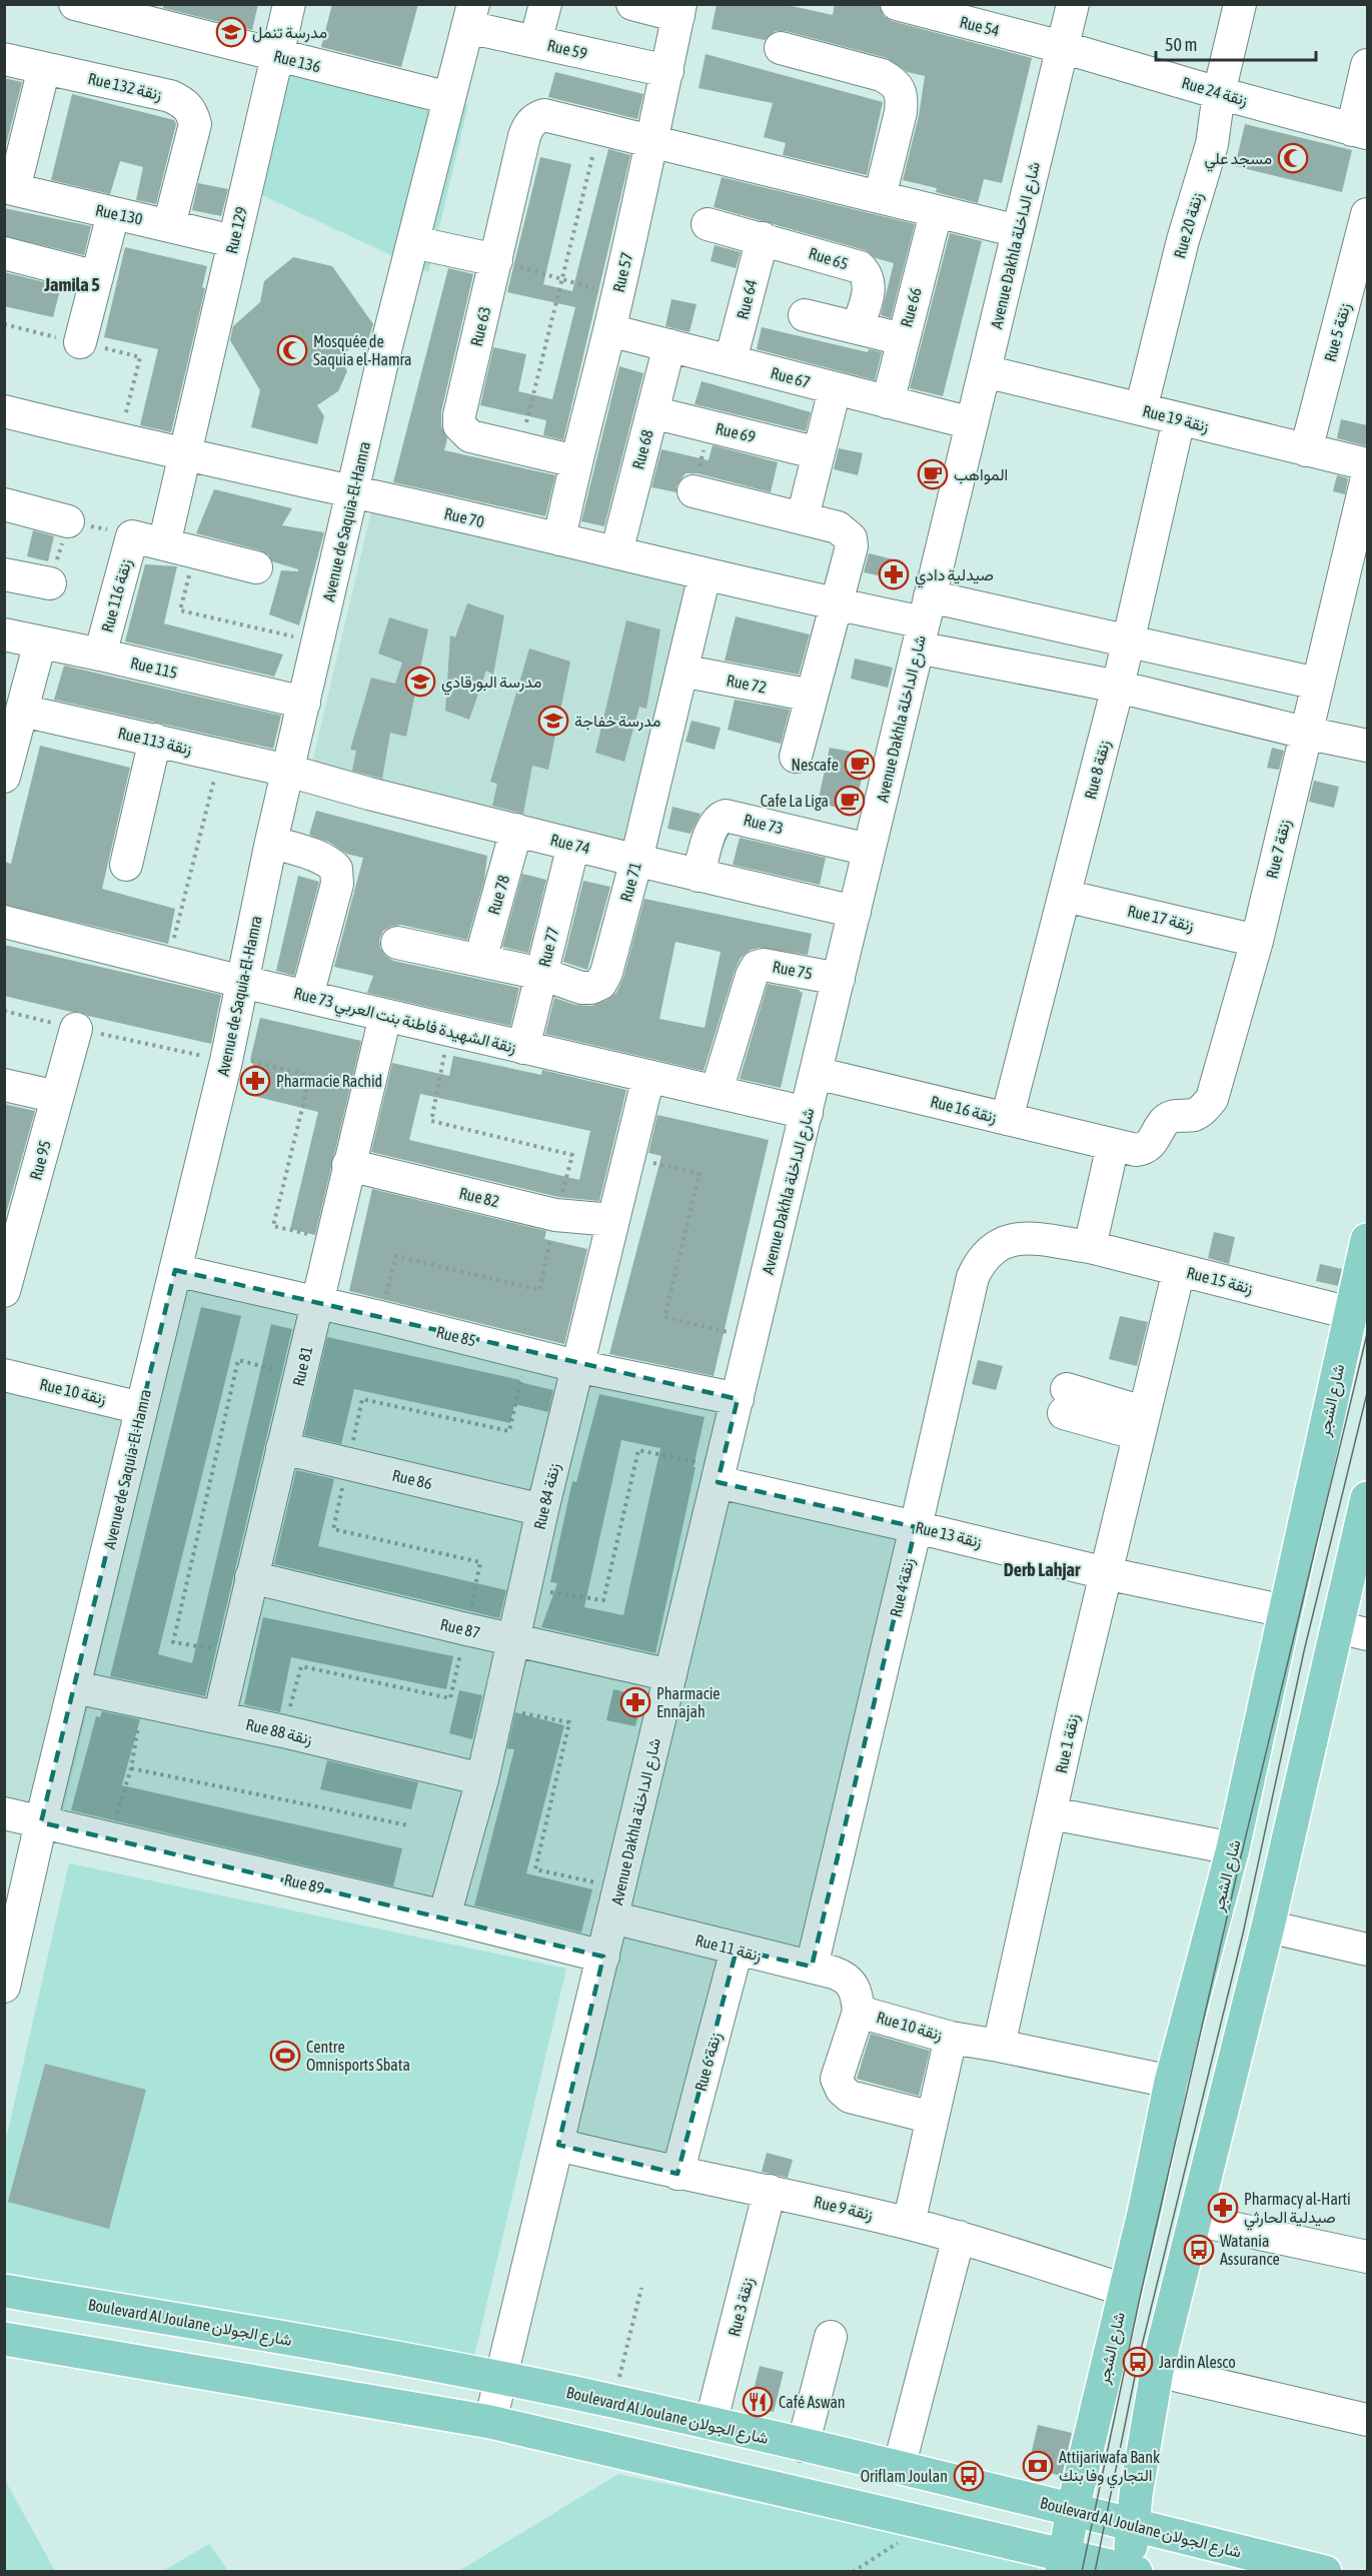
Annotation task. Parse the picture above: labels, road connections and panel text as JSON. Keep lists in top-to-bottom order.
{
  "streets": {
    "main road": ["شارع الشجر", "Boulevard Al Joulane شارع الجولان"],
    "street": [
      "Rue 54",
      "Rue 59",
      "Rue 136",
      "Rue 132 زنقة",
      "Rue 24 زنقة",
      "Rue 130",
      "Rue 20 زنقة",
      "Rue 129",
      "Avenue Dakhla شارع الداخلة",
      "Rue 65",
      "Rue 57",
      "Rue 64",
      "Rue 66",
      "Rue 63",
      "Rue 5 زنقة",
      "Rue 67",
      "Rue 19 زنقة",
      "Rue 69",
      "Rue 68",
      "Rue 70",
      "Avenue de Saquia-El-Hamra",
      "Rue 116 زنقة",
      "Rue 115",
      "Rue 72",
      "Rue 113 زنقة",
      "Rue 8 زنقة",
      "Rue 73",
      "Rue 74",
      "Rue 7 زنقة",
      "Rue 71",
      "Rue 78",
      "Rue 17 زنقة",
      "Rue 77",
      "Rue 75",
      "Rue 73 زنقة الشهيدة فاطنة بنت العربي",
      "Rue 16 زنقة",
      "Rue 95",
      "Rue 82",
      "Rue 15 زنقة",
      "Rue 85",
      "Rue 81",
      "Rue 10 زنقة",
      "Rue 86",
      "Rue 84 زنقة",
      "Rue 13 زنقة",
      "Rue 4 زنقة",
      "Rue 87",
      "Rue 88 زنقة",
      "Rue 1 زنقة",
      "Rue 89",
      "Rue 11 زنقة",
      "Rue 6 زنقة",
      "Rue 9 زنقة",
      "Rue 3 زنقة"
    ]
  },
  "crossings": [
    ["Rue 54", "Rue 24 زنقة"],
    ["Rue 54", "Avenue Dakhla شارع الداخلة"],
    ["Rue 59", "Rue 57"],
    ["Rue 59", "Avenue de Saquia-El-Hamra"],
    ["Rue 136", "Rue 129"],
    ["Rue 136", "Avenue de Saquia-El-Hamra"],
    ["Rue 132 زنقة", "Rue 130"],
    ["Rue 24 زنقة", "Rue 20 زنقة"],
    ["Rue 24 زنقة", "Avenue Dakhla شارع الداخلة"],
    ["Rue 130", "Rue 129"],
    ["Rue 20 زنقة", "Rue 19 زنقة"],
    ["Rue 129", "Rue 70"],
    ["Avenue Dakhla شارع الداخلة", "Rue 67"],
    ["Avenue Dakhla شارع الداخلة", "Rue 19 زنقة"],
    ["Avenue Dakhla شارع الداخلة", "Rue 70"],
    ["Avenue Dakhla شارع الداخلة", "Rue 73"],
    ["Avenue Dakhla شارع الداخلة", "Rue 74"],
    ["Avenue Dakhla شارع الداخلة", "Rue 75"],
    ["Avenue Dakhla شارع الداخلة", "Rue 73 زنقة الشهيدة فاطنة بنت العربي"],
    ["Avenue Dakhla شارع الداخلة", "Rue 16 زنقة"],
    ["Avenue Dakhla شارع الداخلة", "Rue 85"],
    ["Avenue Dakhla شارع الداخلة", "Rue 13 زنقة"],
    ["Avenue Dakhla شارع الداخلة", "Rue 87"],
    ["Avenue Dakhla شارع الداخلة", "Rue 89"],
    ["Avenue Dakhla شارع الداخلة", "Rue 11 زنقة"],
    ["Avenue Dakhla شارع الداخلة", "Rue 9 زنقة"],
    ["Avenue Dakhla شارع الداخلة", "Boulevard Al Joulane شارع الجولان"],
    ["Rue 65", "Rue 64"],
    ["Rue 57", "Rue 63"],
    ["Rue 57", "Rue 67"],
    ["Rue 57", "Rue 70"],
    ["Rue 64", "Rue 67"],
    ["Rue 66", "Rue 67"],
    ["Rue 5 زنقة", "Rue 19 زنقة"],
    ["Rue 67", "Rue 68"],
    ["Rue 19 زنقة", "Rue 8 زنقة"],
    ["Rue 69", "Rue 68"],
    ["Rue 68", "Rue 70"],
    ["Rue 70", "Avenue de Saquia-El-Hamra"],
    ["Rue 70", "Rue 71"],
    ["Avenue de Saquia-El-Hamra", "Rue 115"],
    ["Avenue de Saquia-El-Hamra", "Rue 113 زنقة"],
    ["Avenue de Saquia-El-Hamra", "Rue 74"],
    ["Avenue de Saquia-El-Hamra", "Rue 73 زنقة الشهيدة فاطنة بنت العربي"],
    ["Avenue de Saquia-El-Hamra", "Rue 85"],
    ["Avenue de Saquia-El-Hamra", "Rue 10 زنقة"],
    ["Avenue de Saquia-El-Hamra", "Rue 88 زنقة"],
    ["Avenue de Saquia-El-Hamra", "Rue 89"],
    ["Rue 116 زنقة", "Rue 115"],
    ["Rue 72", "Rue 71"],
    ["Rue 113 زنقة", "Rue 74"],
    ["Rue 8 زنقة", "Rue 17 زنقة"],
    ["Rue 8 زنقة", "Rue 16 زنقة"],
    ["Rue 73", "Rue 74"],
    ["Rue 74", "Rue 71"],
    ["Rue 74", "Rue 78"],
    ["Rue 74", "Rue 77"],
    ["Rue 7 زنقة", "Rue 17 زنقة"],
    ["Rue 7 زنقة", "Rue 16 زنقة"],
    ["Rue 71", "Rue 78"],
    ["Rue 71", "Rue 77"],
    ["Rue 77", "Rue 73 زنقة الشهيدة فاطنة بنت العربي"],
    ["Rue 75", "Rue 73 زنقة الشهيدة فاطنة بنت العربي"],
    ["Rue 73 زنقة الشهيدة فاطنة بنت العربي", "Rue 81"],
    ["Rue 73 زنقة الشهيدة فاطنة بنت العربي", "Rue 84 زنقة"],
    ["Rue 82", "Rue 81"],
    ["Rue 82", "Rue 84 زنقة"],
    ["Rue 15 زنقة", "شارع الشجر"],
    ["Rue 15 زنقة", "Rue 4 زنقة"],
    ["Rue 15 زنقة", "Rue 1 زنقة"],
    ["Rue 85", "Rue 81"],
    ["Rue 85", "Rue 84 زنقة"],
    ["Rue 81", "Rue 86"],
    ["Rue 81", "Rue 87"],
    ["Rue 81", "Rue 88 زنقة"],
    ["Rue 10 زنقة", "Rue 1 زنقة"],
    ["Rue 10 زنقة", "Rue 11 زنقة"],
    ["شارع الشجر", "Rue 13 زنقة"],
    ["شارع الشجر", "Rue 9 زنقة"],
    ["شارع الشجر", "Boulevard Al Joulane شارع الجولان"],
    ["Rue 86", "Rue 84 زنقة"],
    ["Rue 84 زنقة", "Rue 87"],
    ["Rue 84 زنقة", "Rue 88 زنقة"],
    ["Rue 84 زنقة", "Rue 89"],
    ["Rue 13 زنقة", "Rue 4 زنقة"],
    ["Rue 13 زنقة", "Rue 1 زنقة"],
    ["Rue 4 زنقة", "Rue 11 زنقة"],
    ["Rue 11 زنقة", "Rue 6 زنقة"],
    ["Rue 6 زنقة", "Rue 9 زنقة"],
    ["Rue 9 زنقة", "Rue 3 زنقة"],
    ["Rue 3 زنقة", "Boulevard Al Joulane شارع الجولان"]
  ],
  "districts": ["Jamila 5", "Derb Lahjar"],
  "places": {
    "school or university": ["مدرسة تنمل", "مدرسة البورقادي", "مدرسة خفاجة"],
    "mosque": ["مسجد علي", "Mosquée de Saquia el-Hamra"],
    "cafe": ["المواهب", "Nescafe", "Cafe La Liga"],
    "pharmacy": [
      "صيدلية دادي",
      "Pharmacie Rachid",
      "Pharmacie Ennajah",
      "Pharmacy al-Harti صيدلية الحارثي"
    ],
    "sports": ["Centre Omnisports Sbata"],
    "bus stop": ["Watania Assurance", "Jardin Alesco", "Oriflam Joulan"],
    "restaurant": ["Café Aswan"],
    "bank": ["Attijariwafa Bank التجاري وفا بنك"]
  },
  "scale_bar": "50 m"
}
